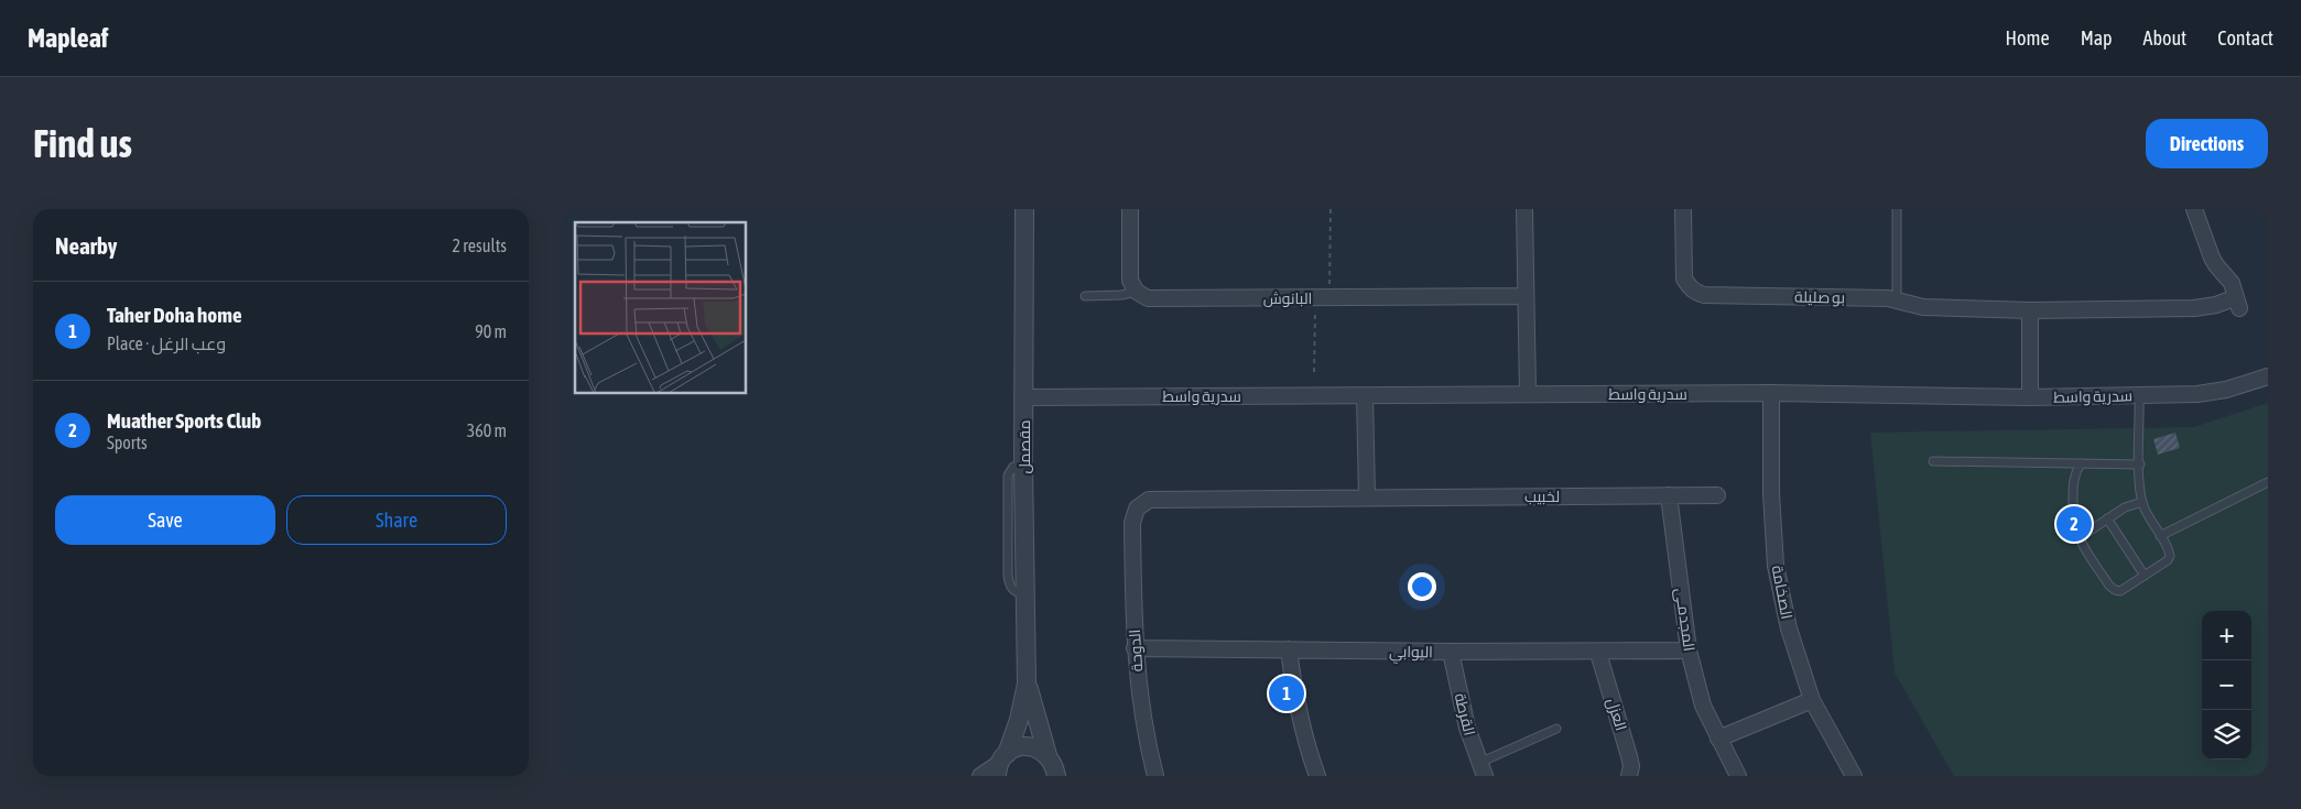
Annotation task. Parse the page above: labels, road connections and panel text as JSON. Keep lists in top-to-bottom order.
{
  "streets": {
    "street": [
      "بو صليلة",
      "البانوش",
      "سدرية واسط",
      "مقصمل",
      "لخبيب",
      "الصخامة",
      "المجدمـى",
      "الدوحة",
      "اليوابي",
      "القرطة",
      "العزل"
    ]
  },
  "crossings": [
    ["سدرية واسط", "مقصمل"],
    ["سدرية واسط", "الصخامة"],
    ["لخبيب", "المجدمـى"],
    ["لخبيب", "الدوحة"],
    ["المجدمـى", "اليوابي"],
    ["الدوحة", "اليوابي"],
    ["اليوابي", "القرطة"],
    ["اليوابي", "العزل"]
  ],
  "page": {
    "header": "Mapleaf",
    "nav": [
      "Home",
      "Map",
      "About",
      "Contact"
    ],
    "buttons": [
      "Directions",
      ["Save", "Share"]
    ],
    "title": "Find us",
    "heading": ["Nearby", "2 results"],
    "list": [
      {
        "mark": "1",
        "name": "Taher Doha home",
        "note": "Place · وعب الرغل",
        "value": "90 m"
      },
      {
        "mark": "2",
        "name": "Muather Sports Club",
        "note": "Sports",
        "value": "360 m"
      }
    ],
    "pins": ["2", "1"],
    "map_buttons": ["+", "−"]
  }
}
